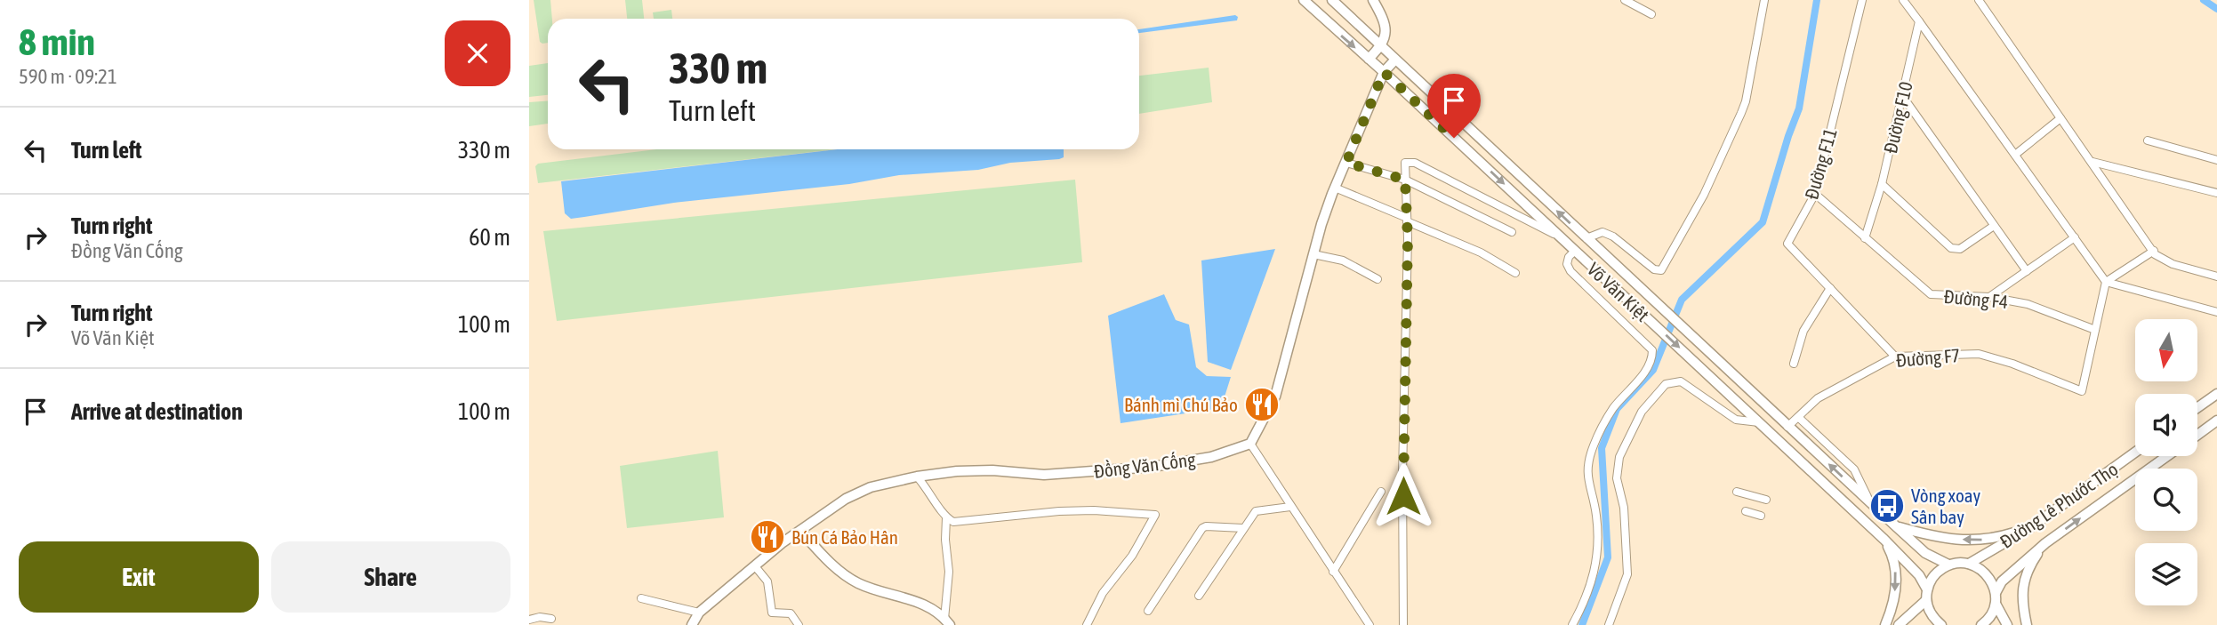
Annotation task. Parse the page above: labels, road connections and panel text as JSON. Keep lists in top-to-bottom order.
{
  "streets": {
    "street": [
      "Đường F10",
      "Đường F11",
      "Võ Văn Kiệt",
      "Đường F4",
      "Đường F7",
      "Đồng Văn Cống",
      "Đường Lê Phước Thọ"
    ]
  },
  "crossings": [
    ["Đường F10", "Đường F4"],
    ["Đường F11", "Đường F4"],
    ["Đường F11", "Đường F7"],
    ["Võ Văn Kiệt", "Đường F7"],
    ["Đường F4", "Đường F7"]
  ],
  "places": {
    "restaurant": ["Bánh mì Chú Bảo", "Bún Cá Bảo Hân"],
    "bus stop": ["Vòng xoay Sân bay"]
  },
  "north": "bottom",
  "page": {
    "heading": ["8 min", "590 m · 09:21"],
    "turn": ["330 m", "Turn left"],
    "list": [
      {
        "name": "Turn left",
        "value": "330 m"
      },
      {
        "name": "Turn right",
        "note": "Đồng Văn Cống",
        "value": "60 m"
      },
      {
        "name": "Turn right",
        "note": "Võ Văn Kiệt",
        "value": "100 m"
      },
      {
        "name": "Arrive at destination",
        "value": "100 m"
      }
    ],
    "buttons": ["Exit", "Share"]
  }
}
